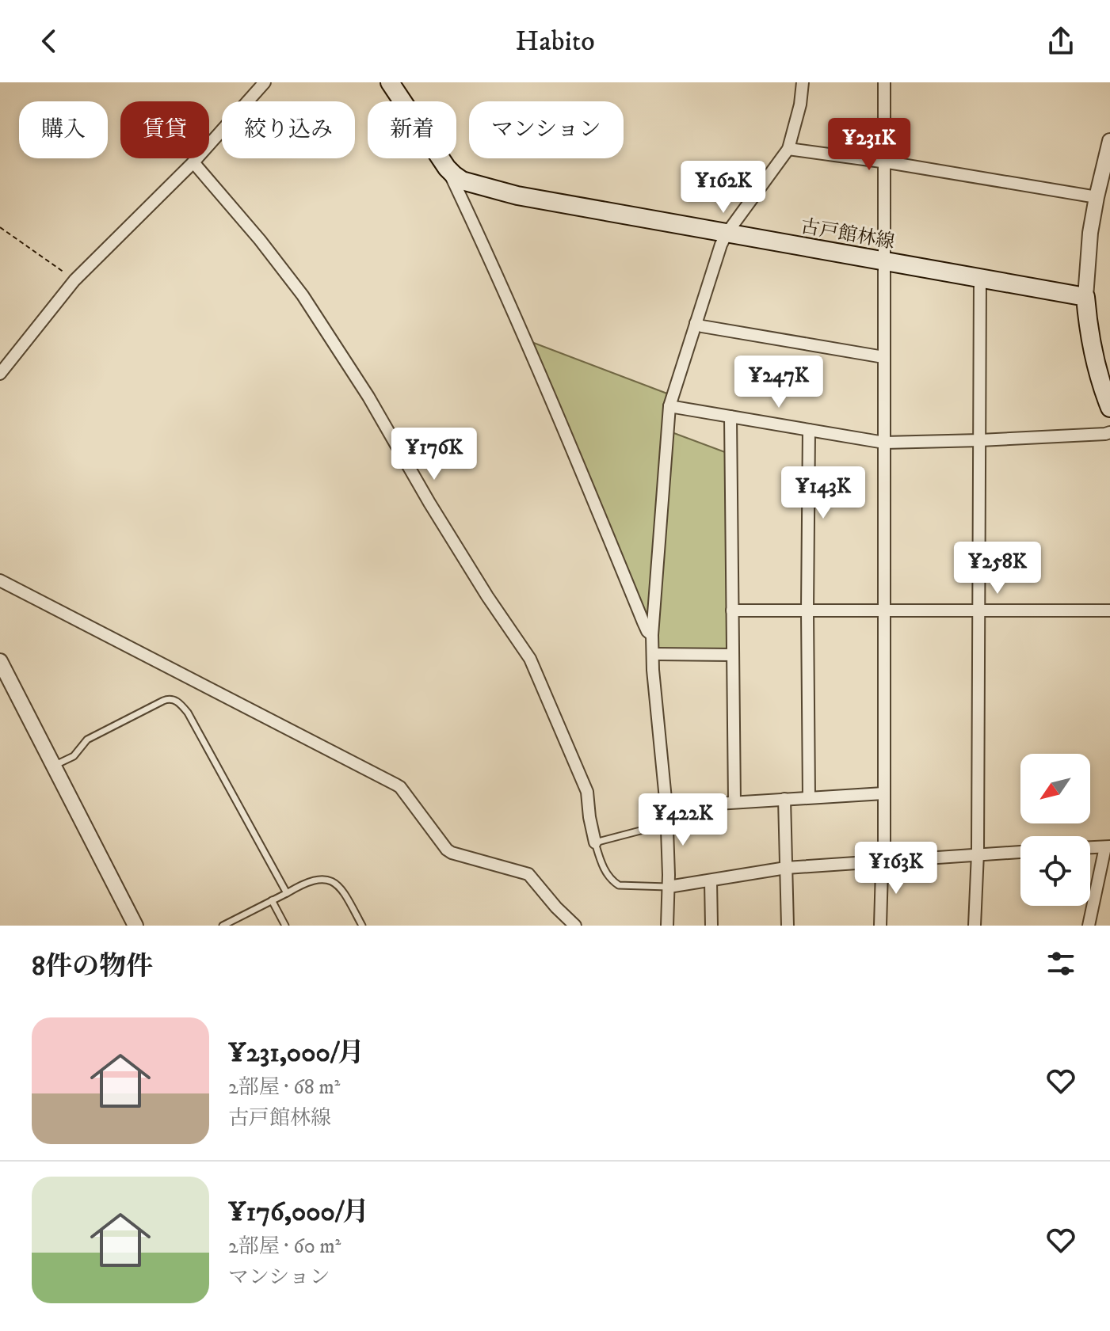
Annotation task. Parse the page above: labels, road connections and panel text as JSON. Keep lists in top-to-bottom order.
{
  "streets": {
    "main road": ["古戸館林線"]
  },
  "north": "bottom left",
  "page": {
    "header": "Habito",
    "chip": [
      "購入",
      "賃貸",
      "絞り込み",
      "新着",
      "マンション"
    ],
    "price": [
      "¥231K",
      "¥162K",
      "¥247K",
      "¥176K",
      "¥143K",
      "¥258K",
      "¥422K",
      "¥163K"
    ],
    "heading": "8件の物件",
    "list": [
      {
        "name": "¥231,000/月",
        "note": "2部屋 · 68 m² · 古戸館林線"
      },
      {
        "name": "¥176,000/月",
        "note": "2部屋 · 60 m² · マンション"
      }
    ]
  }
}
